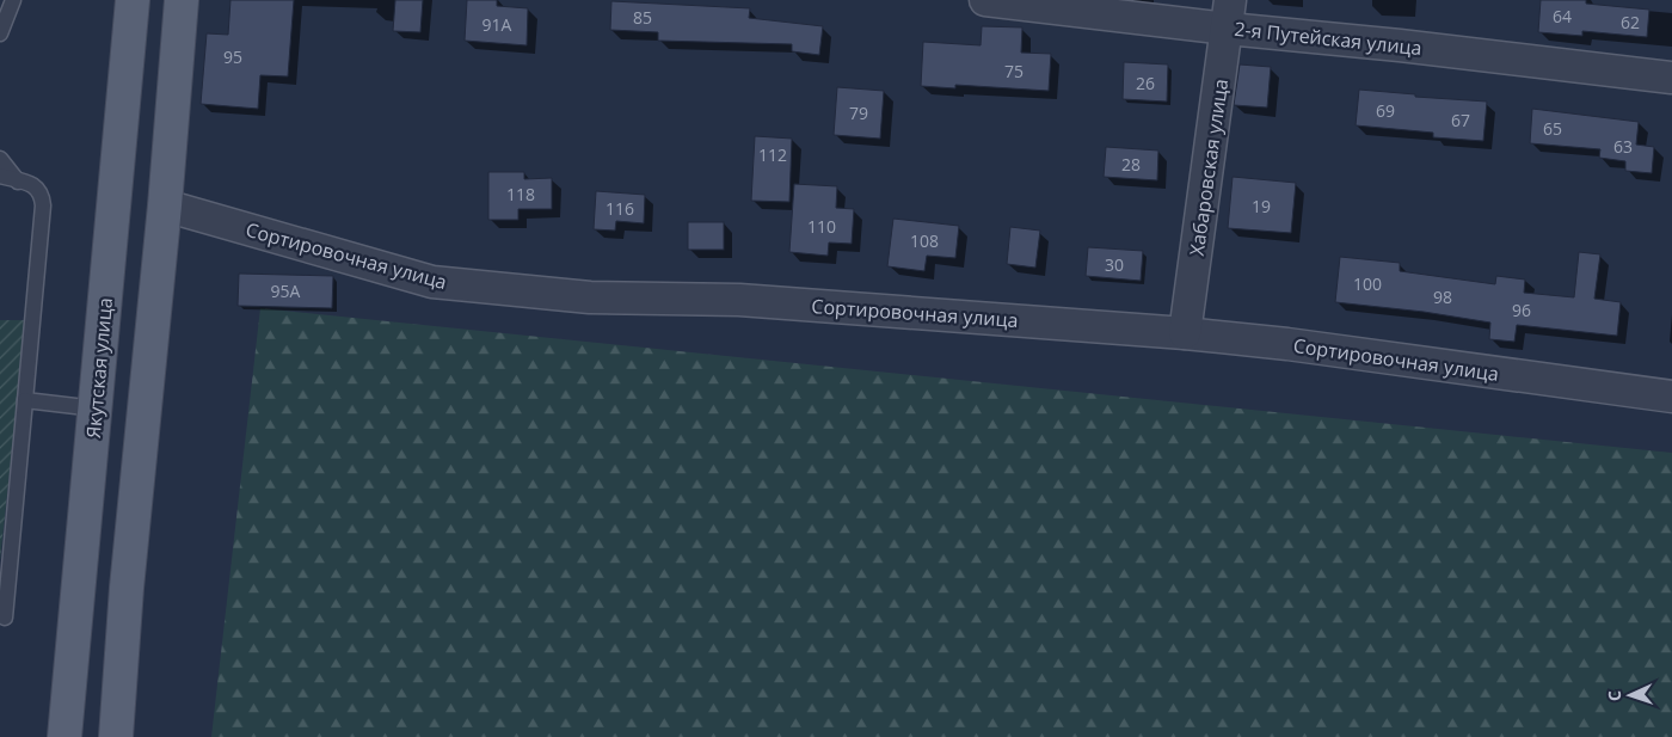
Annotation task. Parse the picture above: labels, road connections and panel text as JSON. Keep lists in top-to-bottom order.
{
  "streets": {
    "main road": ["Якутская улица"],
    "street": ["2-я Путейская улица", "Хабаровская улица", "Сортировочная улица"]
  },
  "crossings": [
    ["2-я Путейская улица", "Хабаровская улица"],
    ["Хабаровская улица", "Сортировочная улица"]
  ],
  "house_numbers": [
    "64",
    "85",
    "62",
    "91А",
    "95",
    "75",
    "26",
    "69",
    "79",
    "67",
    "65",
    "63",
    "112",
    "28",
    "118",
    "19",
    "116",
    "110",
    "108",
    "30",
    "100",
    "95А",
    "98",
    "96"
  ],
  "north": "left"
}
